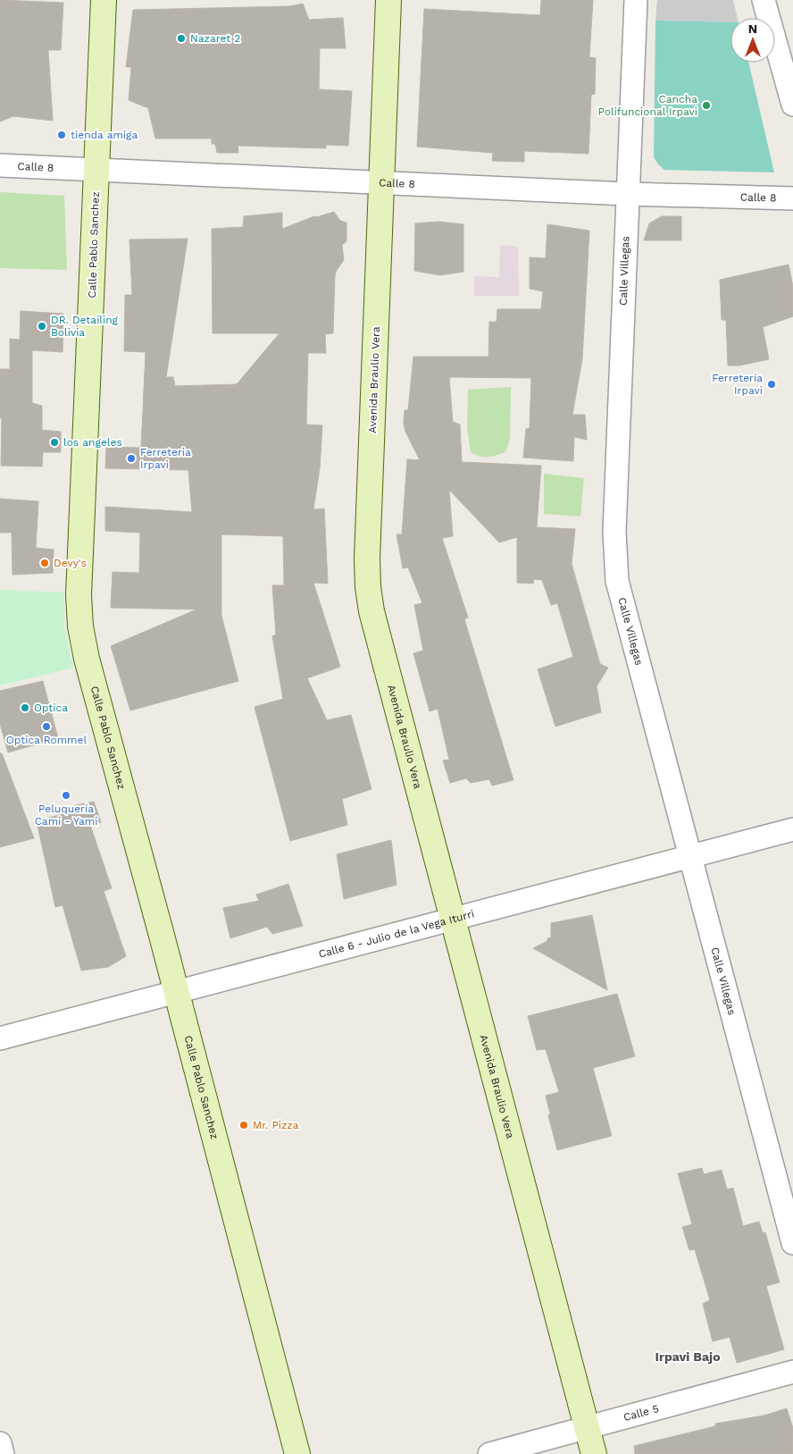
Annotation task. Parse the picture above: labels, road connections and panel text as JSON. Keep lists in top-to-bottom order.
{
  "streets": {
    "main road": ["Calle Pablo Sanchez", "Avenida Braulio Vera"],
    "street": [
      "Calle 8",
      "Calle Villegas",
      "Calle 6 - Julio de la Vega Iturri",
      "Calle 5"
    ]
  },
  "crossings": [
    ["Calle 8", "Calle Pablo Sanchez"],
    ["Calle 8", "Calle Villegas"],
    ["Calle 8", "Avenida Braulio Vera"],
    ["Calle Pablo Sanchez", "Calle 6 - Julio de la Vega Iturri"],
    ["Calle Villegas", "Calle 6 - Julio de la Vega Iturri"],
    ["Avenida Braulio Vera", "Calle 6 - Julio de la Vega Iturri"],
    ["Avenida Braulio Vera", "Calle 5"]
  ],
  "districts": ["Irpavi Bajo"],
  "places": [
    "Nazaret 2",
    "Cancha Polifuncional Irpavi",
    "tienda amiga",
    "DR. Detailing Bolivia",
    "Ferretería Irpavi",
    "los angeles",
    "Ferreteria Irpavi",
    "Devy's",
    "Optica",
    "Optica Rommel",
    "Peluquería Cami - Yami",
    "Mr. Pizza"
  ],
  "north": "top"
}
